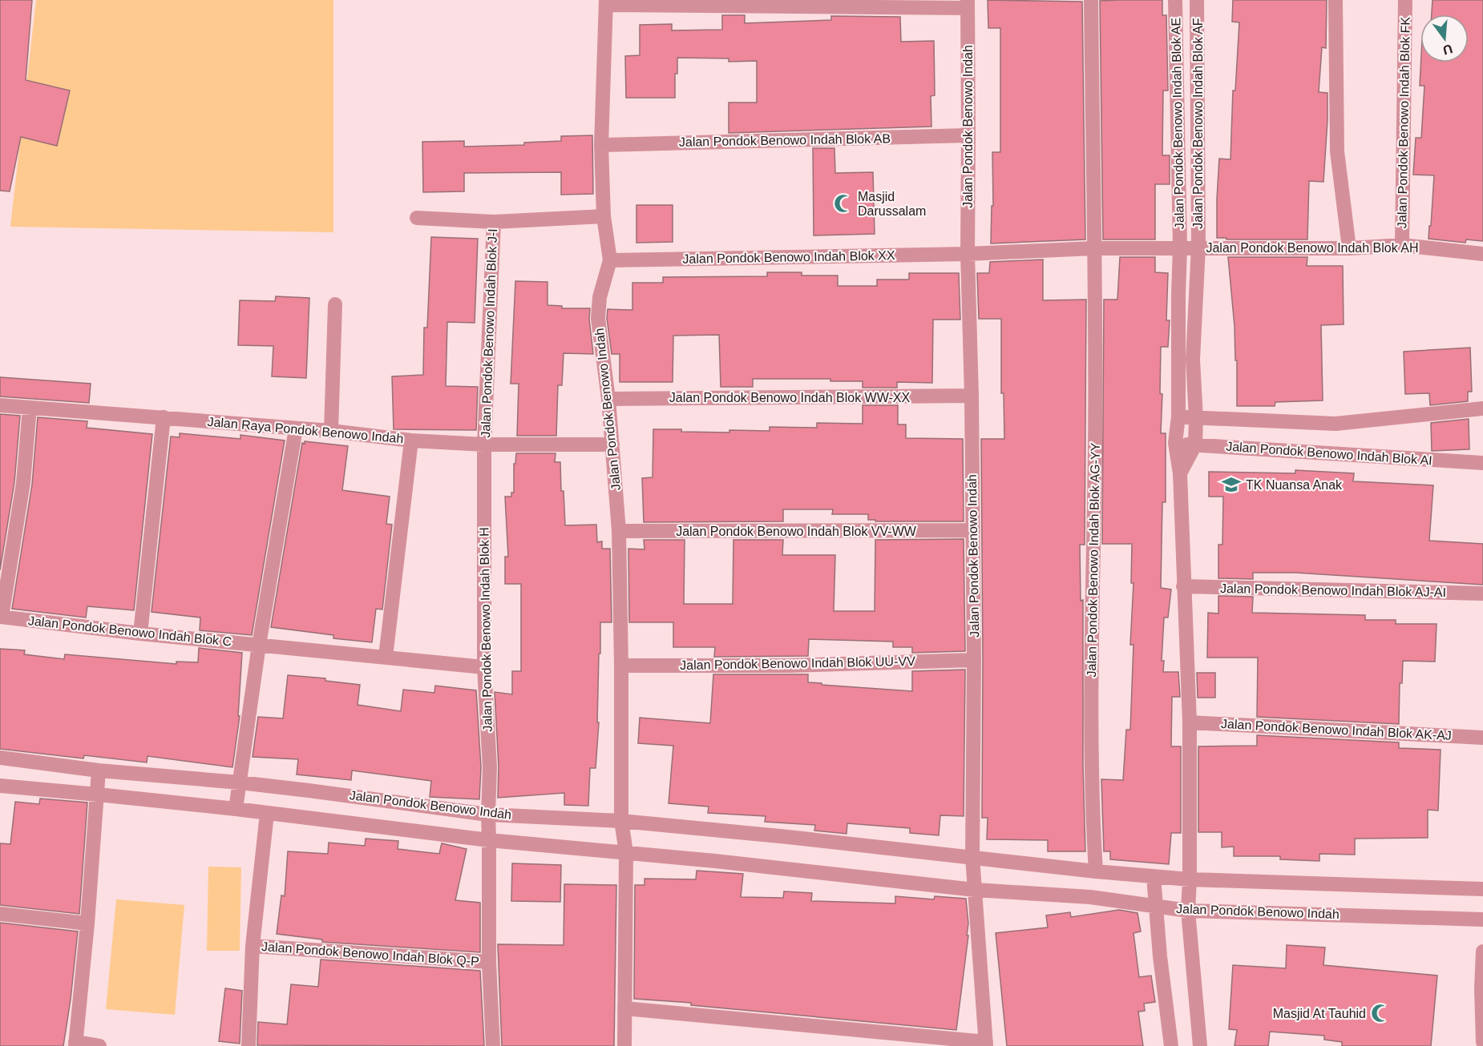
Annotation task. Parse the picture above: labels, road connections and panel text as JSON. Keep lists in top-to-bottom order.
{
  "streets": {
    "street": [
      "Jalan Pondok Benowo Indah Blok FK",
      "Jalan Pondok Benowo Indah Blok AE",
      "Jalan Pondok Benowo Indah Blok AF",
      "Jalan Pondok Benowo Indah",
      "Jalan Pondok Benowo Indah Blok AB",
      "Jalan Pondok Benowo Indah Blok AH",
      "Jalan Pondok Benowo Indah Blok XX",
      "Jalan Pondok Benowo Indah Blok J-I",
      "Jalan Pondok Benowo Indah Blok WW-XX",
      "Jalan Raya Pondok Benowo Indah",
      "Jalan Pondok Benowo Indah Blok AI",
      "Jalan Pondok Benowo Indah Blok VV-WW",
      "Jalan Pondok Benowo Indah Blok AG-YY",
      "Jalan Pondok Benowo Indah Blok AJ-AI",
      "Jalan Pondok Benowo Indah Blok H",
      "Jalan Pondok Benowo Indah Blok C",
      "Jalan Pondok Benowo Indah Blok UU-VV",
      "Jalan Pondok Benowo Indah Blok AK-AJ",
      "Jalan Pondok Benowo Indah Blok Q-P"
    ]
  },
  "crossings": [
    ["Jalan Pondok Benowo Indah Blok FK", "Jalan Pondok Benowo Indah Blok AH"],
    ["Jalan Pondok Benowo Indah Blok AE", "Jalan Pondok Benowo Indah Blok AI"],
    ["Jalan Pondok Benowo Indah Blok AF", "Jalan Pondok Benowo Indah Blok AH"],
    ["Jalan Pondok Benowo Indah", "Jalan Pondok Benowo Indah Blok AB"],
    ["Jalan Pondok Benowo Indah", "Jalan Pondok Benowo Indah Blok XX"],
    ["Jalan Pondok Benowo Indah", "Jalan Pondok Benowo Indah Blok WW-XX"],
    ["Jalan Pondok Benowo Indah", "Jalan Raya Pondok Benowo Indah"],
    ["Jalan Pondok Benowo Indah", "Jalan Pondok Benowo Indah Blok VV-WW"],
    ["Jalan Pondok Benowo Indah", "Jalan Pondok Benowo Indah Blok AG-YY"],
    ["Jalan Pondok Benowo Indah", "Jalan Pondok Benowo Indah Blok H"],
    ["Jalan Pondok Benowo Indah", "Jalan Pondok Benowo Indah Blok UU-VV"],
    ["Jalan Pondok Benowo Indah Blok J-I", "Jalan Raya Pondok Benowo Indah"],
    ["Jalan Pondok Benowo Indah Blok J-I", "Jalan Pondok Benowo Indah Blok H"],
    ["Jalan Raya Pondok Benowo Indah", "Jalan Pondok Benowo Indah Blok H"],
    ["Jalan Pondok Benowo Indah Blok H", "Jalan Pondok Benowo Indah Blok C"],
    ["Jalan Pondok Benowo Indah Blok H", "Jalan Pondok Benowo Indah Blok Q-P"]
  ],
  "places": {
    "mosque": ["Masjid Darussalam", "Masjid At Tauhid"],
    "school or university": ["TK Nuansa Anak"]
  },
  "north": "bottom"
}
